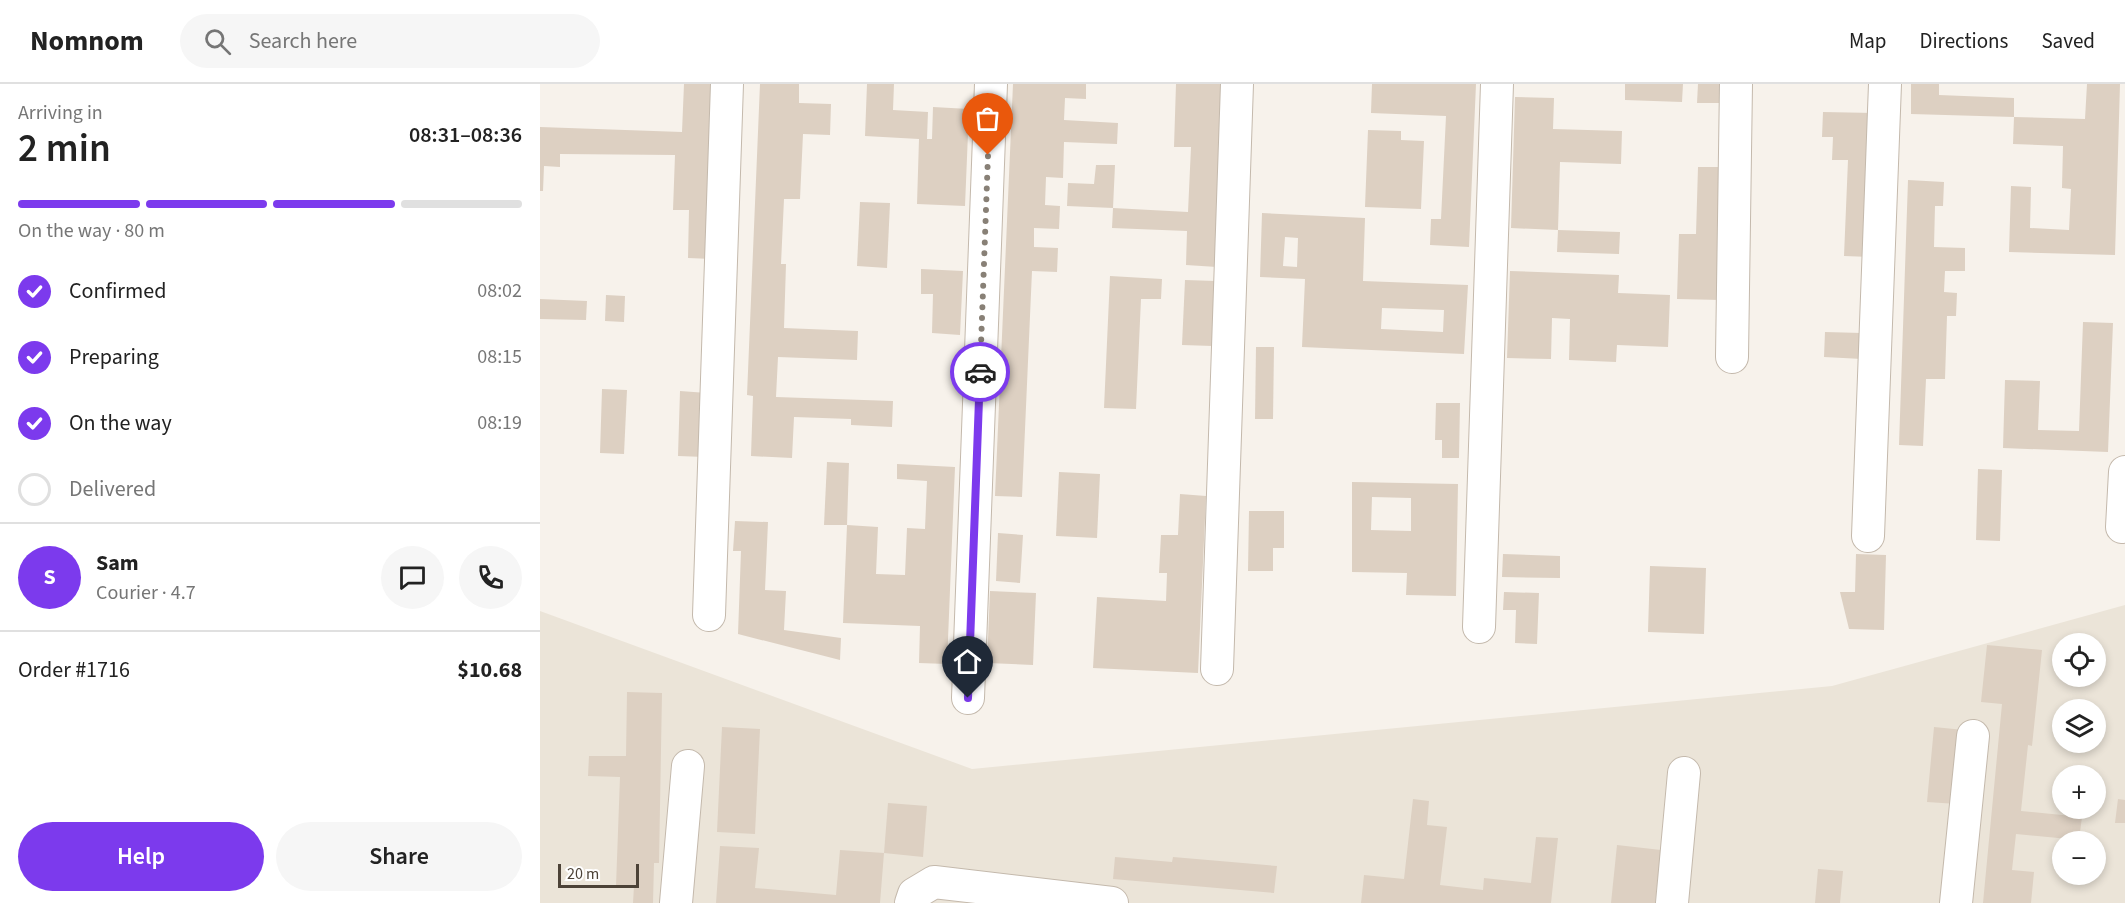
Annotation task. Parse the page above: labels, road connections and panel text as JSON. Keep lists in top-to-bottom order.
{
  "scale_bar": "20 m",
  "page": {
    "header": "Nomnom",
    "search": "Search here",
    "nav": ["Map", "Directions", "Saved"],
    "heading": ["2 min", "Arriving in", "08:31–08:36"],
    "panel": [
      "Sam",
      "Courier · 4.7",
      "Order #1716",
      "$10.68"
    ],
    "bar": "On the way · 80 m",
    "list": [
      ["Confirmed", "08:02"],
      ["Preparing", "08:15"],
      ["On the way", "08:19"],
      "Delivered"
    ],
    "round": "S",
    "map_buttons": ["+", "−"],
    "buttons": ["Help", "Share"],
    "scale": "20 m"
  }
}
